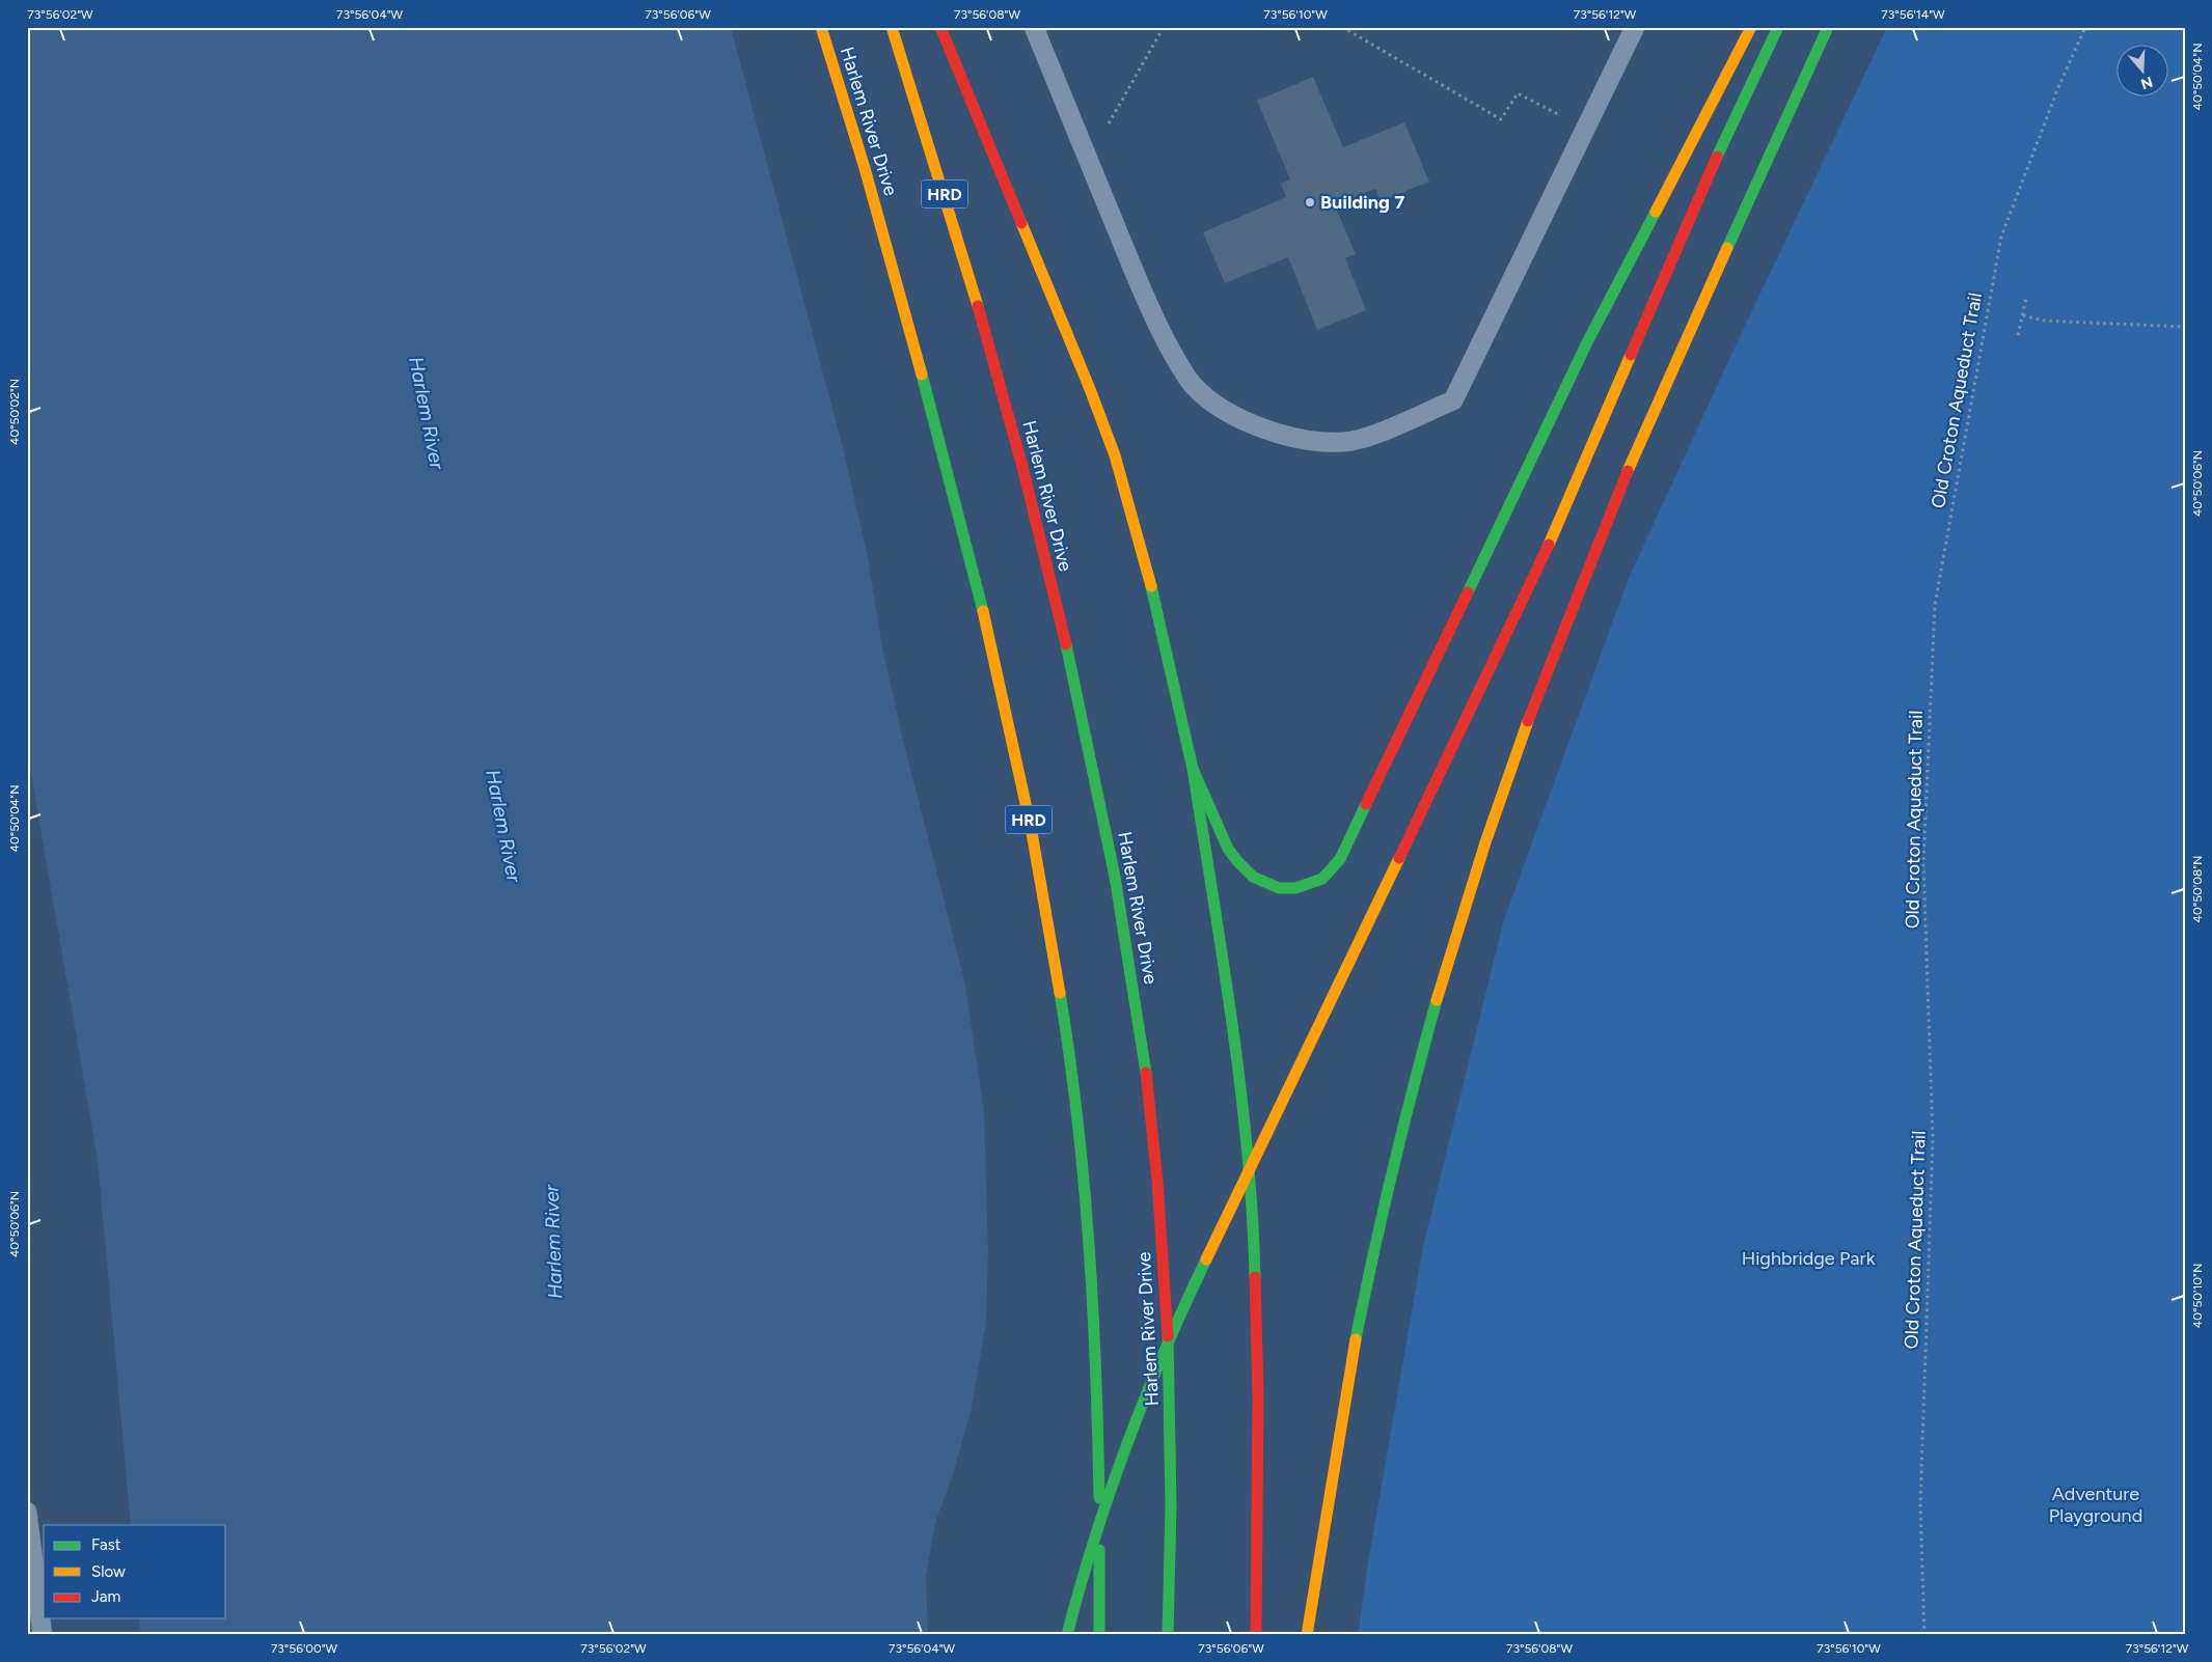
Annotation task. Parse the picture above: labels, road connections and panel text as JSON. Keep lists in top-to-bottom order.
{
  "streets": {
    "main road": ["Harlem River Drive", "HRD"],
    "path": ["Old Croton Aqueduct Trail"]
  },
  "water": ["Harlem River"],
  "parks": ["Highbridge Park", "Adventure Playground"],
  "places": ["Building 7"],
  "legend": ["Fast", "Slow", "Jam"],
  "north": "bottom",
  "coordinates": [
    "73°56'02\"W",
    "73°56'04\"W",
    "73°56'06\"W",
    "73°56'08\"W",
    "73°56'10\"W",
    "73°56'12\"W",
    "73°56'14\"W",
    "40°50'04\"N",
    "40°50'02\"N",
    "40°50'06\"N",
    "40°50'08\"N",
    "40°50'10\"N",
    "73°56'00\"W"
  ]
}
